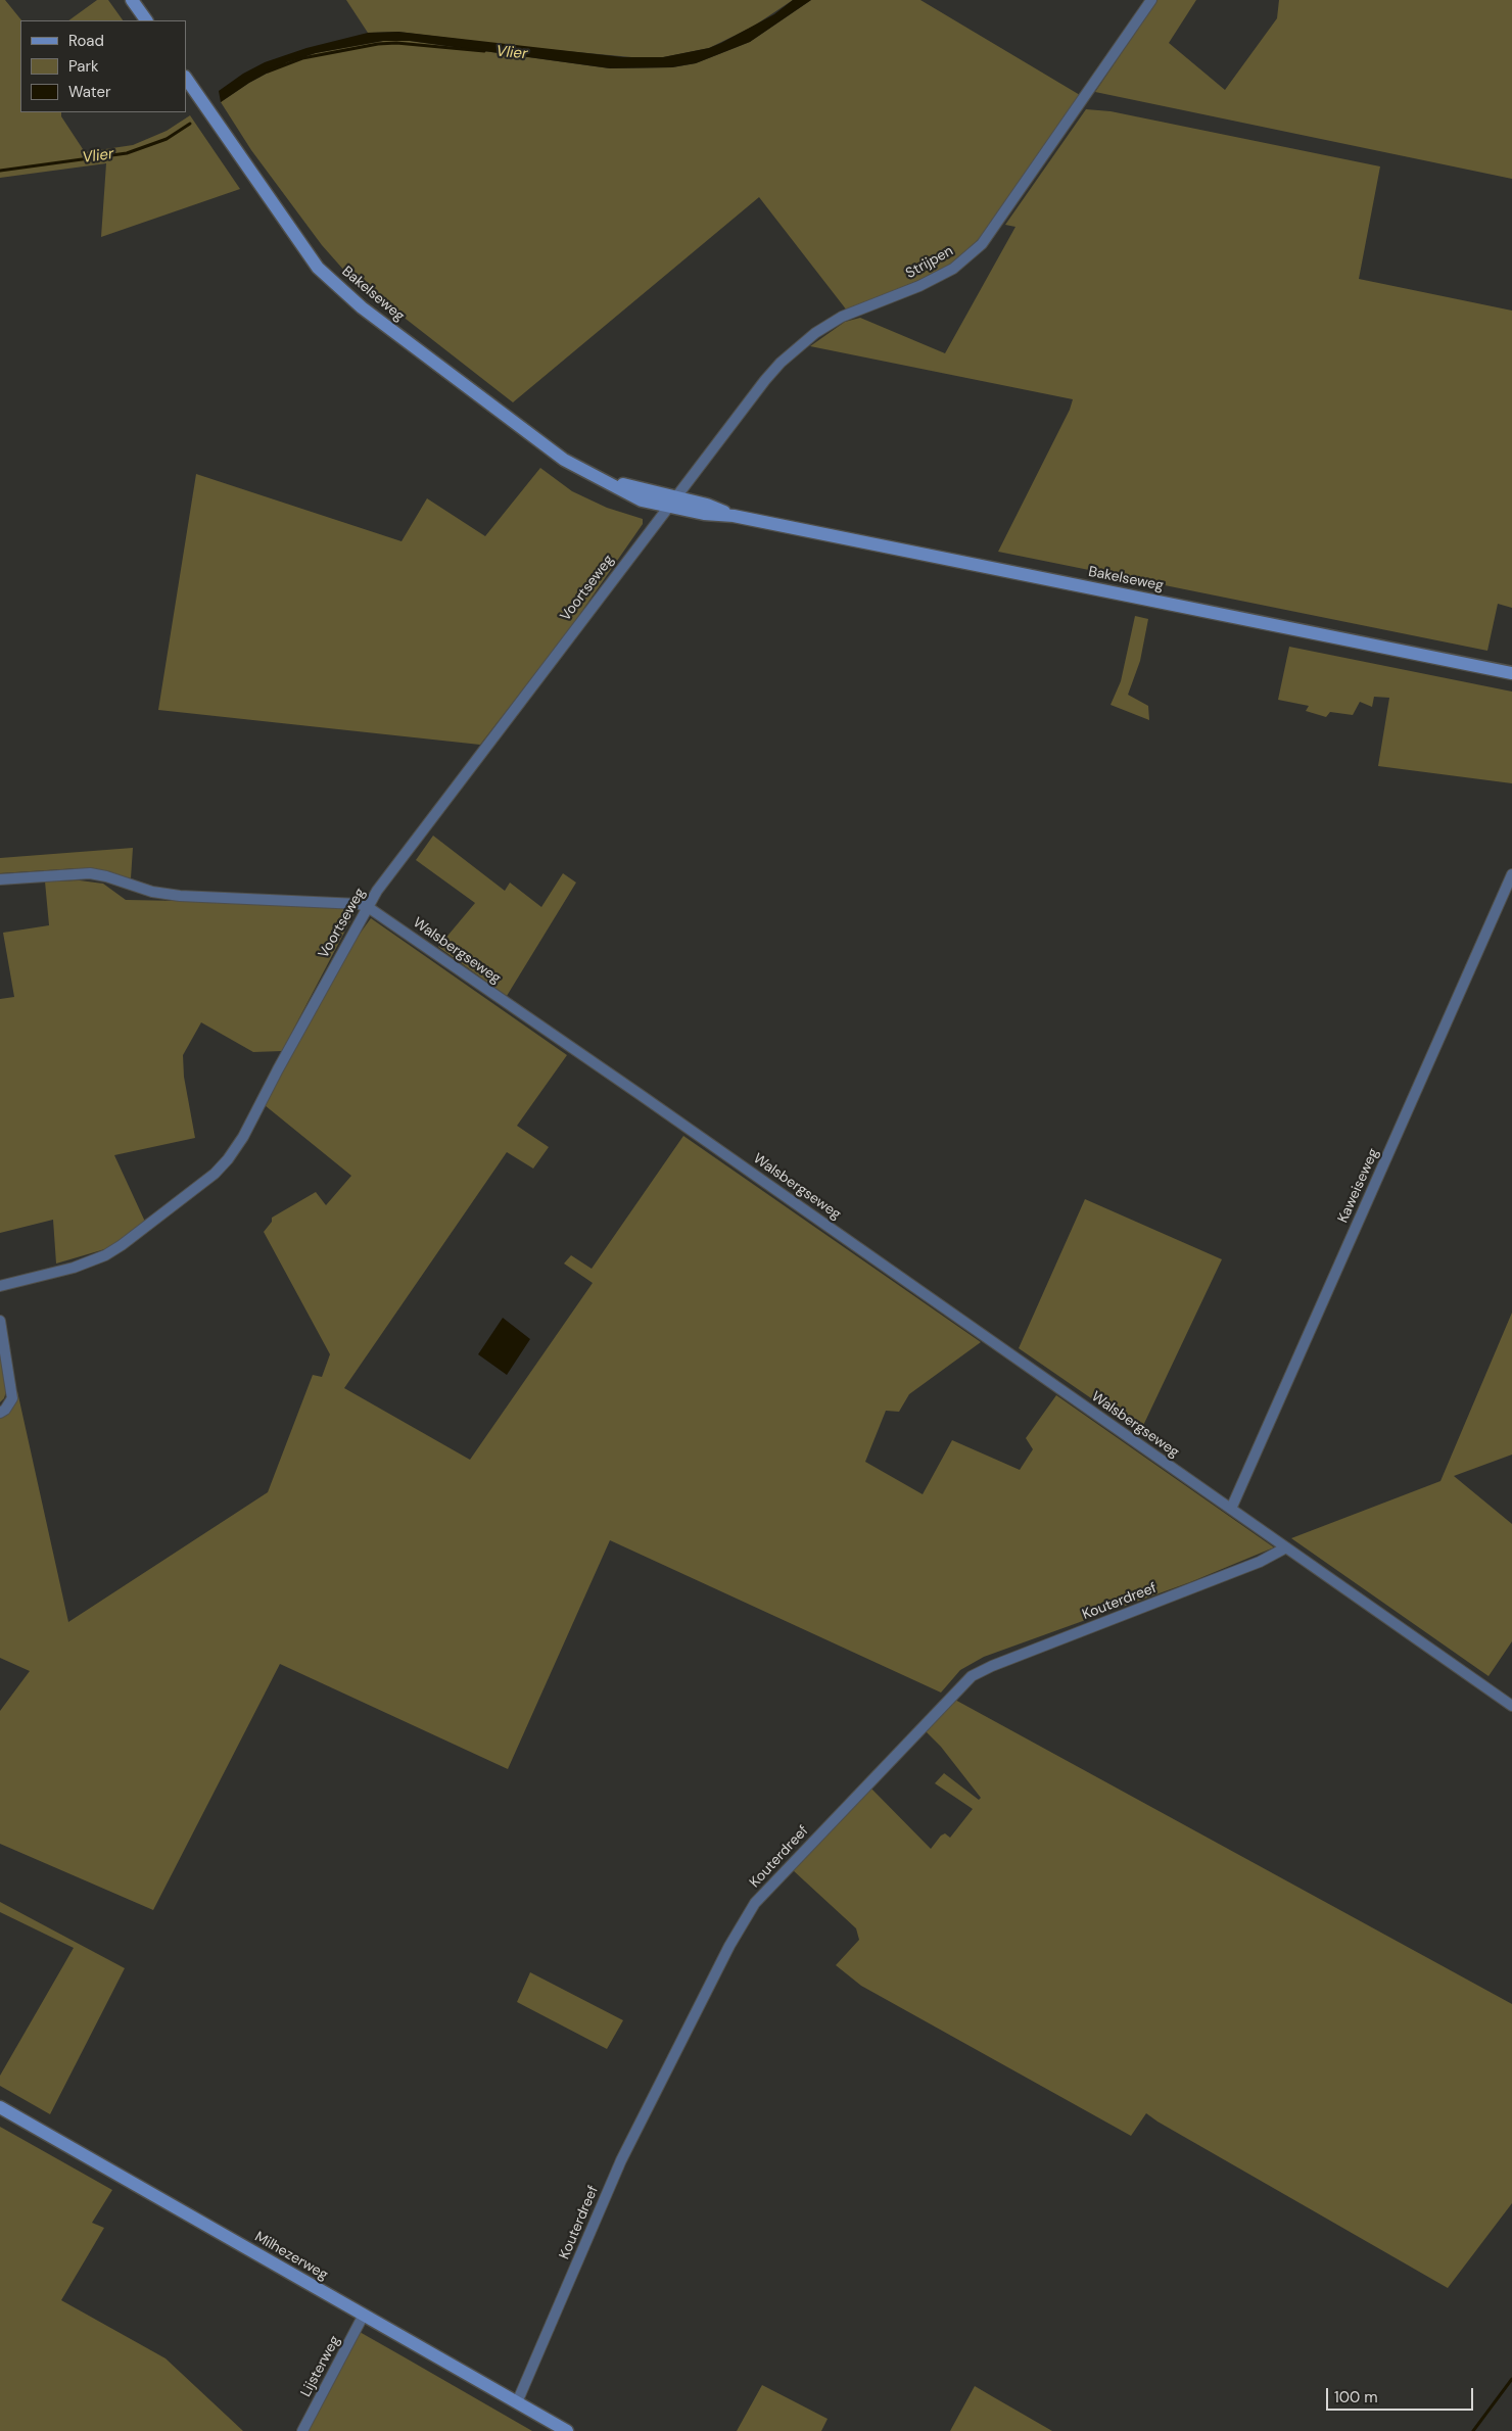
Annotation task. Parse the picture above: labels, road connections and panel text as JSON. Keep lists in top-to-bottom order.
{
  "streets": {
    "main road": ["Bakelseweg", "Milhezerweg"],
    "street": [
      "Strijpen",
      "Voortseweg",
      "Walsbergseweg",
      "Kaweiseweg",
      "Kouterdreef",
      "Lijsterweg"
    ]
  },
  "crossings": [
    ["Strijpen", "Bakelseweg"],
    ["Strijpen", "Voortseweg"],
    ["Bakelseweg", "Voortseweg"],
    ["Voortseweg", "Walsbergseweg"],
    ["Walsbergseweg", "Kaweiseweg"],
    ["Walsbergseweg", "Kouterdreef"],
    ["Kouterdreef", "Milhezerweg"],
    ["Milhezerweg", "Lijsterweg"]
  ],
  "water": ["Vlier"],
  "legend": ["Road", "Park", "Water"],
  "scale_bar": "100 m"
}
